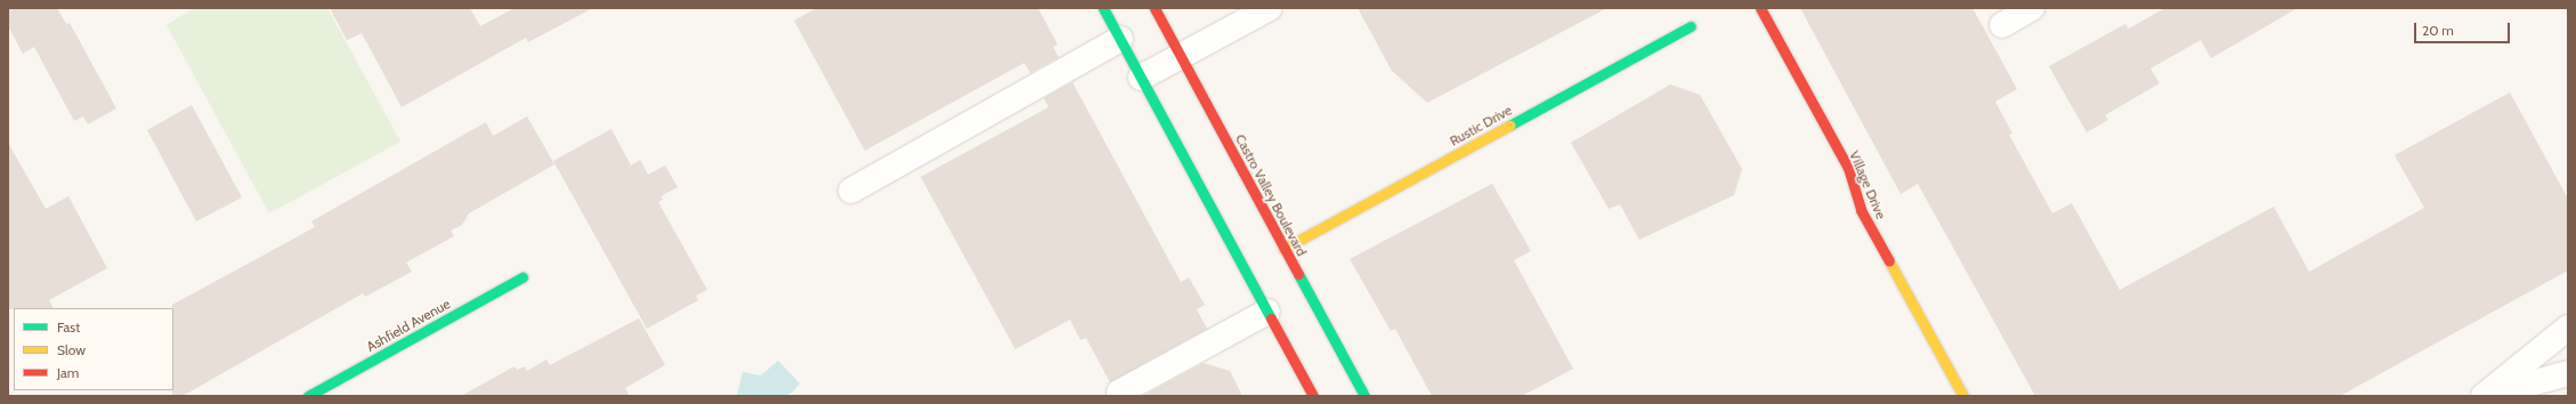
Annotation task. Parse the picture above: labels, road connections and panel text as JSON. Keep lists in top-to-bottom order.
{
  "streets": {
    "street": [
      "Rustic Drive",
      "Village Drive",
      "Castro Valley Boulevard",
      "Ashfield Avenue"
    ]
  },
  "crossings": [
    ["Rustic Drive", "Castro Valley Boulevard"]
  ],
  "legend": ["Fast", "Slow", "Jam"],
  "scale_bar": "20 m"
}
